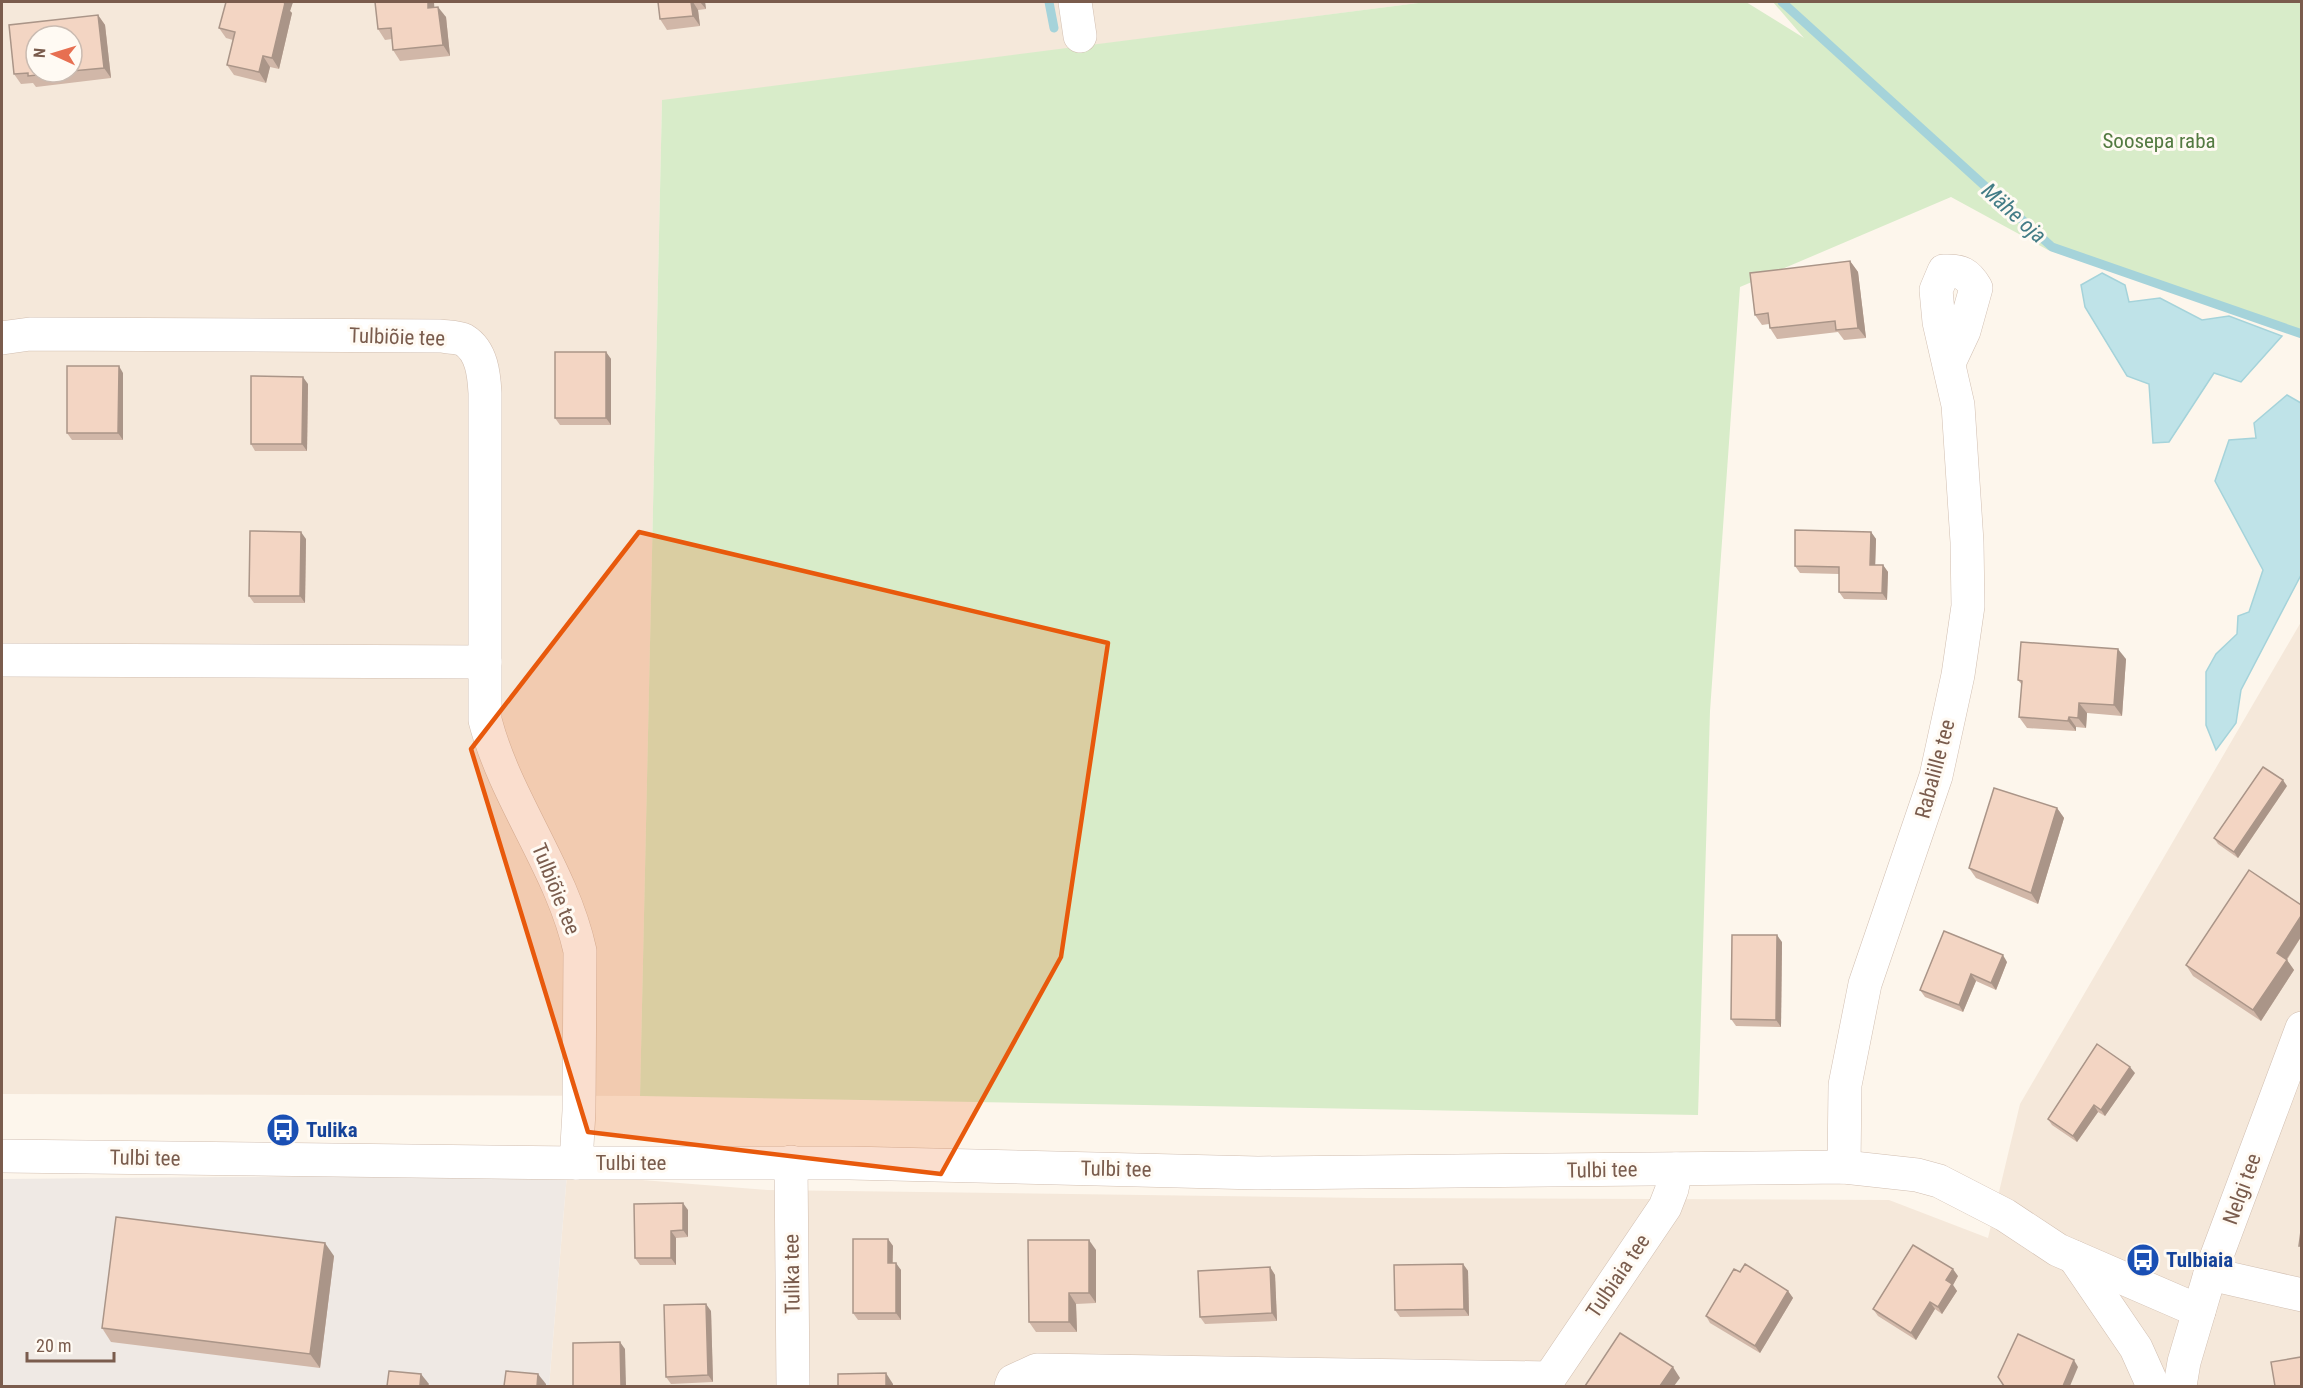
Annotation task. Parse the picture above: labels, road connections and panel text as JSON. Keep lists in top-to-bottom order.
{
  "streets": {
    "street": [
      "Tulbiõie tee",
      "Rabalille tee",
      "Tulbi tee",
      "Nelgi tee",
      "Tulika tee",
      "Tulbiaia tee"
    ]
  },
  "crossings": [
    ["Tulbiõie tee", "Tulbi tee"],
    ["Rabalille tee", "Tulbi tee"],
    ["Tulbi tee", "Nelgi tee"],
    ["Tulbi tee", "Tulika tee"],
    ["Tulbi tee", "Tulbiaia tee"]
  ],
  "water": ["Mähe oja"],
  "parks": ["Soosepa raba"],
  "places": {
    "bus stop": ["Tulika", "Tulbiaia"]
  },
  "scale_bar": "20 m",
  "north": "left"
}
